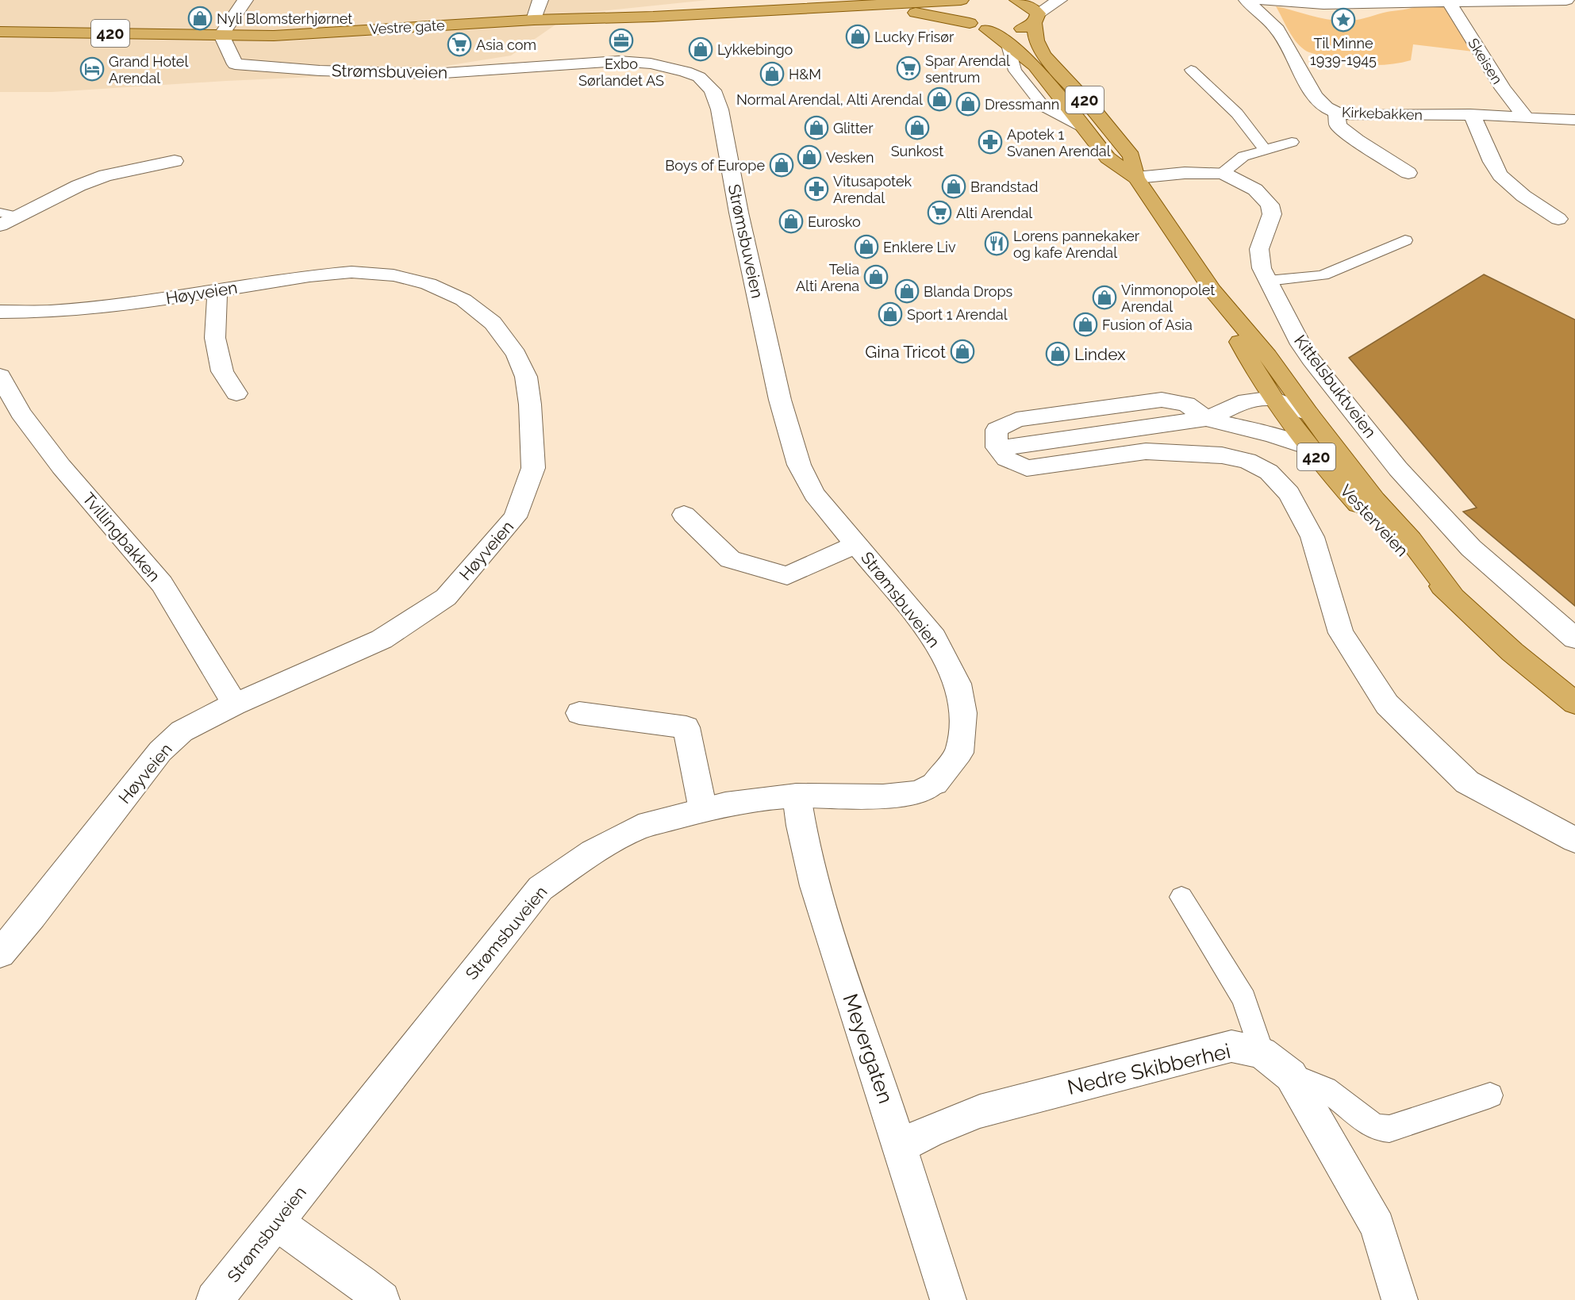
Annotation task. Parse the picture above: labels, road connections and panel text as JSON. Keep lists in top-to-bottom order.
{
  "streets": {
    "main road": ["Vestre gate", "420", "Vesterveien"],
    "street": [
      "Skeisen",
      "Strømsbuveien",
      "Kirkebakken",
      "Høyveien",
      "Kittelsbuktveien",
      "Tvillingbakken",
      "Meyergaten",
      "Nedre Skibberhei"
    ]
  },
  "crossings": [
    ["Vestre gate", "420"],
    ["Vestre gate", "Strømsbuveien"],
    ["420", "Vesterveien"],
    ["Skeisen", "Kirkebakken"],
    ["Strømsbuveien", "Meyergaten"],
    ["Høyveien", "Tvillingbakken"],
    ["Kittelsbuktveien", "Vesterveien"],
    ["Meyergaten", "Nedre Skibberhei"]
  ],
  "places": {
    "shop": [
      "Nyli Blomsterhjørnet",
      "Lucky Frisør",
      "Lykkebingo",
      "H&M",
      "Normal Arendal, Alti Arendal",
      "Dressmann",
      "Glitter",
      "Sunkost",
      "Vesken",
      "Boys of Europe",
      "Brandstad",
      "Eurosko",
      "Enklere Liv",
      "Telia Alti Arena",
      "Blanda Drops",
      "Vinmonopolet Arendal",
      "Sport 1 Arendal",
      "Fusion of Asia",
      "Gina Tricot",
      "Lindex"
    ],
    "place": ["Til Minne 1939-1945"],
    "office": ["Exbo Sørlandet AS"],
    "supermarket": ["Asia com", "Spar Arendal sentrum", "Alti Arendal"],
    "hotel": ["Grand Hotel Arendal"],
    "pharmacy": ["Apotek 1 Svanen Arendal", "Vitusapotek Arendal"],
    "restaurant": ["Lorens pannekaker og kafe Arendal"]
  }
}
